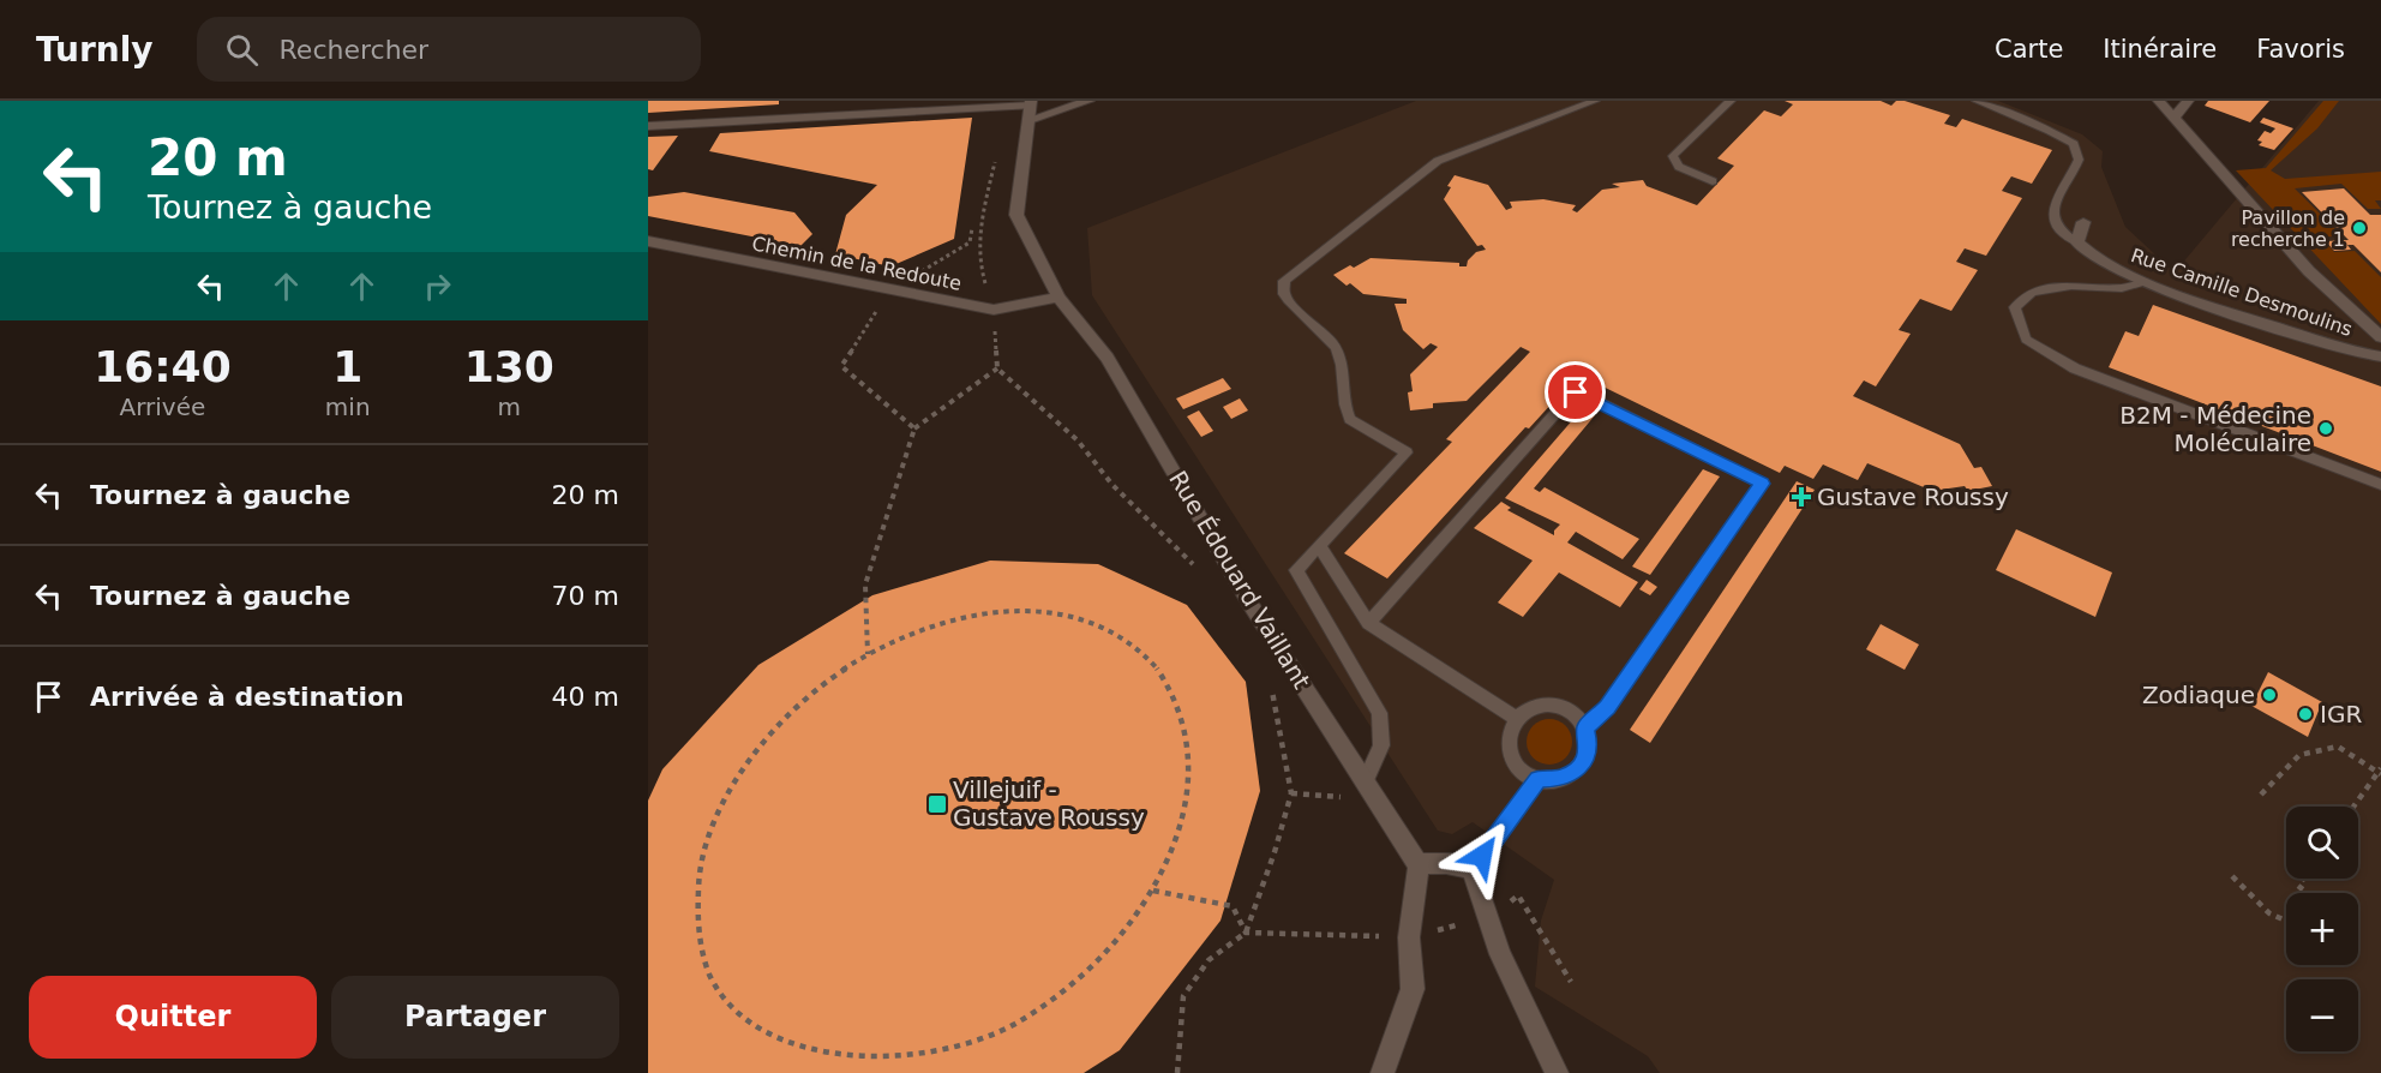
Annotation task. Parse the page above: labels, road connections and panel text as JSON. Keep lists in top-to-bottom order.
{
  "streets": {
    "street": ["Chemin de la Redoute", "Rue Camille Desmoulins", "Rue Édouard Vaillant"]
  },
  "crossings": [
    ["Chemin de la Redoute", "Rue Édouard Vaillant"]
  ],
  "places": {
    "other": [
      "Pavillon de recherche 1",
      "B2M - Médecine Moléculaire",
      "Zodiaque",
      "IGR"
    ],
    "health": ["Gustave Roussy"],
    "transit": ["Villejuif - Gustave Roussy"]
  },
  "page": {
    "header": "Turnly",
    "search": "Rechercher",
    "nav": ["Carte", "Itinéraire", "Favoris"],
    "turn": ["20 m", "Tournez à gauche"],
    "eta": [
      "16:40",
      "Arrivée",
      "1",
      "min",
      "130",
      "m"
    ],
    "list": [
      {
        "name": "Tournez à gauche",
        "value": "20 m"
      },
      {
        "name": "Tournez à gauche",
        "value": "70 m"
      },
      {
        "name": "Arrivée à destination",
        "value": "40 m"
      }
    ],
    "map_buttons": ["+", "−"],
    "buttons": ["Quitter", "Partager"]
  }
}
